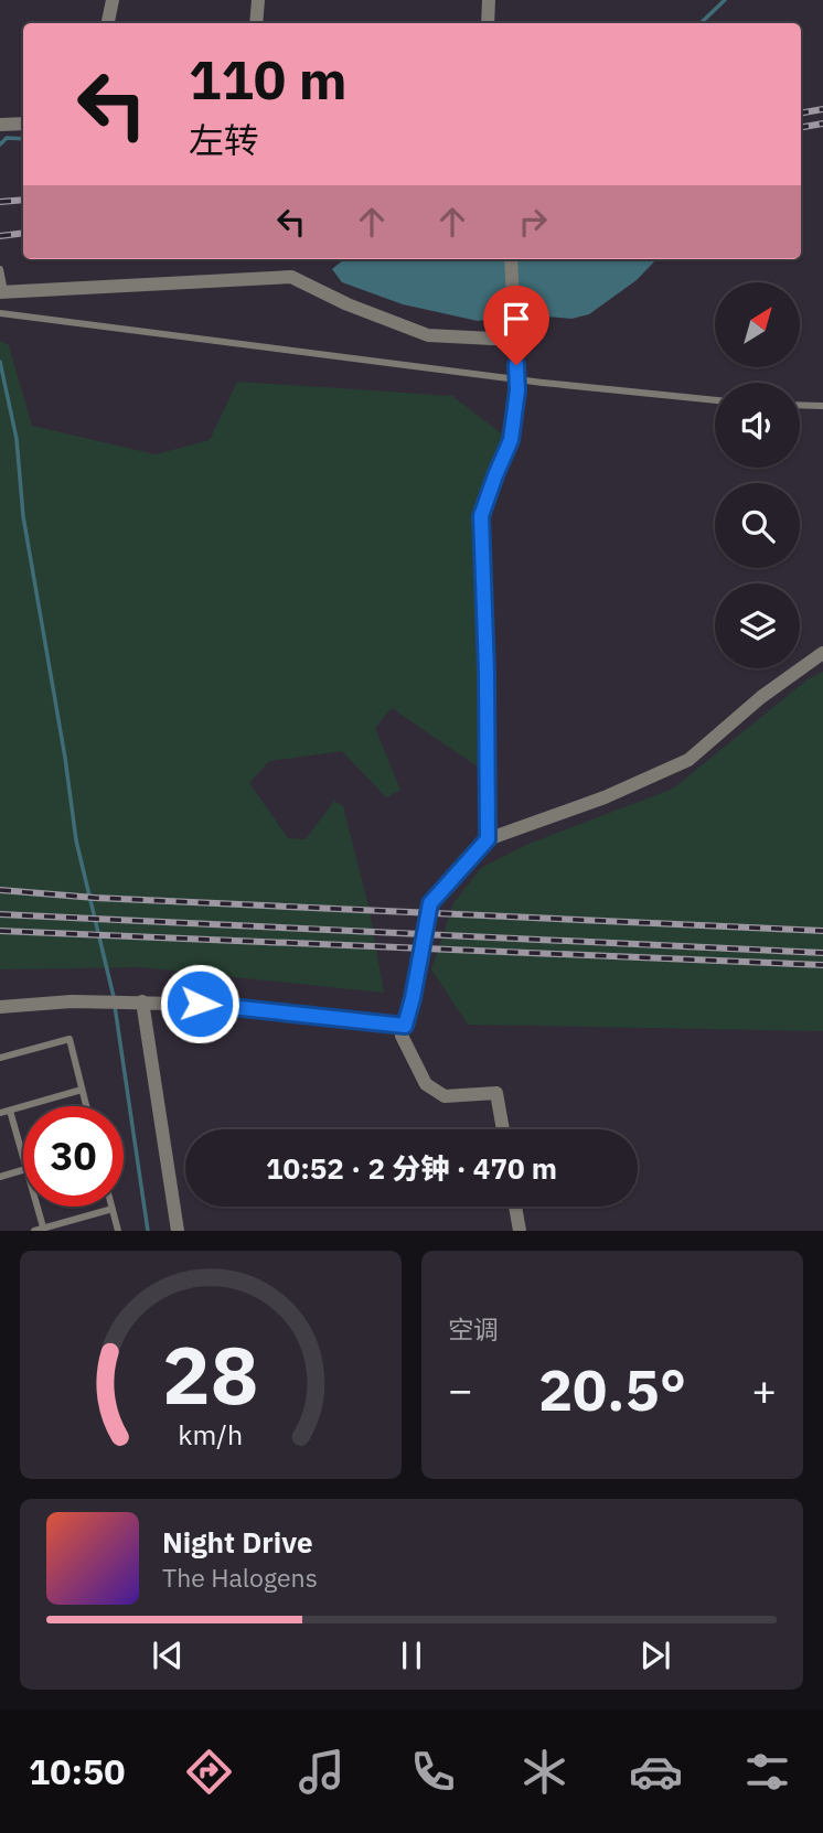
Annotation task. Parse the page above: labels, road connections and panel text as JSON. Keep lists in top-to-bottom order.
{
  "north": "top right",
  "page": {
    "turn": ["110 m", "左转"],
    "limit": "30",
    "trip": "10:52 · 2 分钟 · 470 m",
    "tile": "空调",
    "heat": ["−", "20.5°", "+"],
    "song": ["Night Drive", "The Halogens"],
    "tabs": "10:50",
    "gauge": ["28", "km/h"]
  }
}
